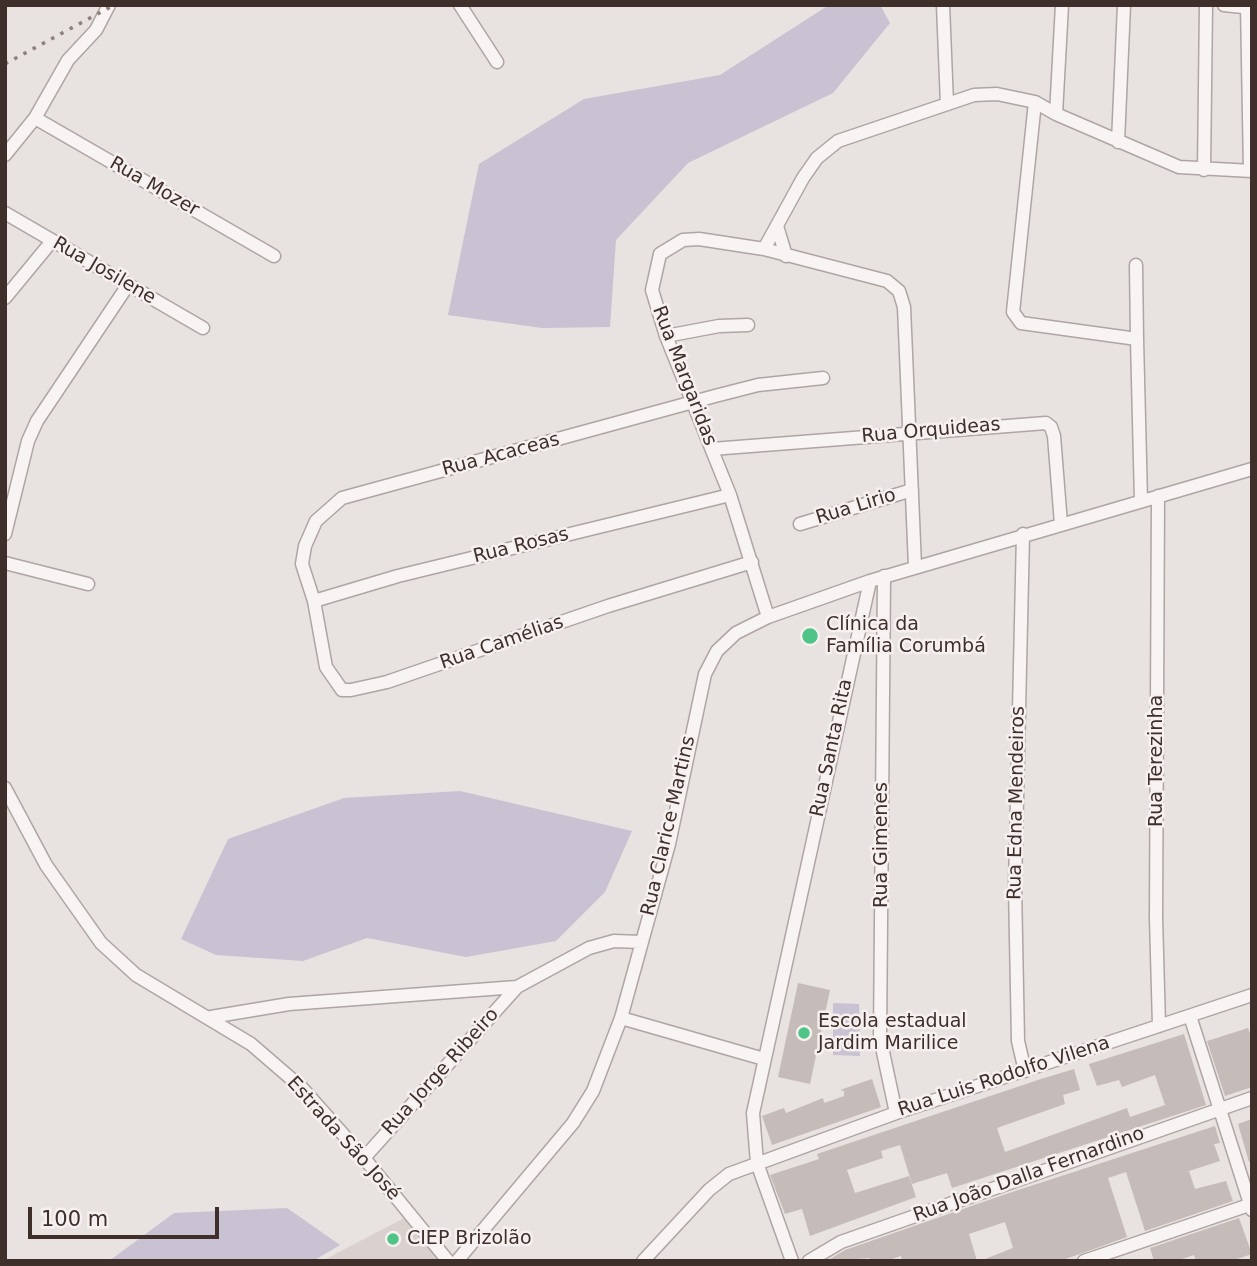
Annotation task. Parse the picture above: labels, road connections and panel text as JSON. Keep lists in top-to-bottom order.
{
  "streets": {
    "street": [
      "Rua Mozer",
      "Rua Josilene",
      "Rua Margaridas",
      "Rua Orquideas",
      "Rua Acaceas",
      "Rua Lirio",
      "Rua Rosas",
      "Rua Camélias",
      "Rua Santa Rita",
      "Rua Terezinha",
      "Rua Edna Mendeiros",
      "Rua Clarice Martins",
      "Rua Gimenes",
      "Rua Jorge Ribeiro",
      "Rua Luis Rodolfo Vilena",
      "Estrada São José",
      "Rua João Dalla Fernardino"
    ]
  },
  "crossings": [
    ["Rua Margaridas", "Rua Orquideas"],
    ["Rua Margaridas", "Rua Acaceas"],
    ["Rua Margaridas", "Rua Rosas"],
    ["Rua Margaridas", "Rua Camélias"],
    ["Rua Margaridas", "Rua Clarice Martins"],
    ["Rua Acaceas", "Rua Rosas"],
    ["Rua Acaceas", "Rua Camélias"],
    ["Rua Rosas", "Rua Camélias"],
    ["Rua Santa Rita", "Rua Clarice Martins"],
    ["Rua Santa Rita", "Rua Luis Rodolfo Vilena"],
    ["Rua Terezinha", "Rua Luis Rodolfo Vilena"],
    ["Rua Edna Mendeiros", "Rua Luis Rodolfo Vilena"],
    ["Rua Clarice Martins", "Rua Jorge Ribeiro"],
    ["Rua Clarice Martins", "Estrada São José"],
    ["Rua Gimenes", "Rua Luis Rodolfo Vilena"],
    ["Rua Jorge Ribeiro", "Estrada São José"]
  ],
  "places": ["Clínica da Família Corumbá", "Escola estadual Jardim Marilice", "CIEP Brizolão"],
  "scale_bar": "100 m"
}
